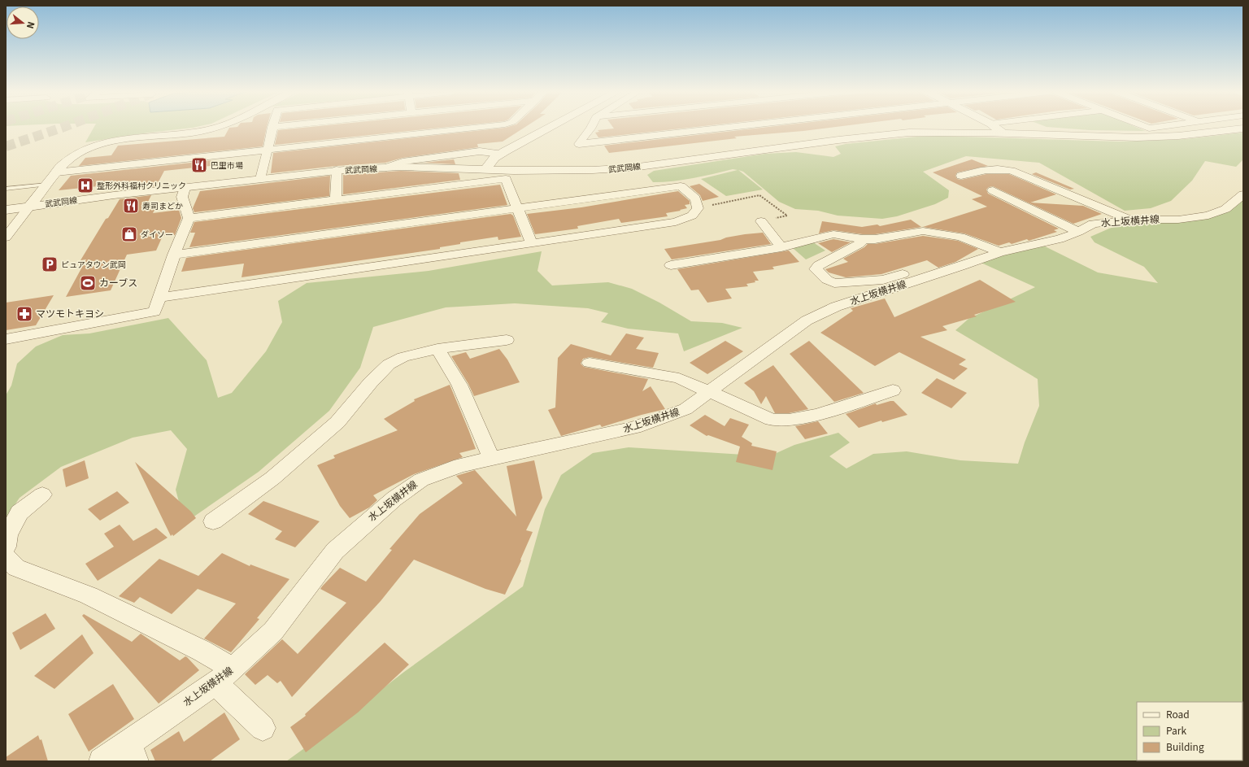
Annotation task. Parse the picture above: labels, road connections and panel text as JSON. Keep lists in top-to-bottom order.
{
  "streets": {
    "street": ["武武岡線", "水上坂横井線"]
  },
  "places": {
    "restaurant": ["巴里市場", "寿司まどか"],
    "hospital": ["整形外科福村クリニック"],
    "shop": ["ダイソー"],
    "parking": ["ピュアタウン武岡"],
    "sports": ["カーブス"],
    "pharmacy": ["マツモトキヨシ"]
  },
  "legend": ["Road", "Park", "Building"],
  "north": "right"
}
